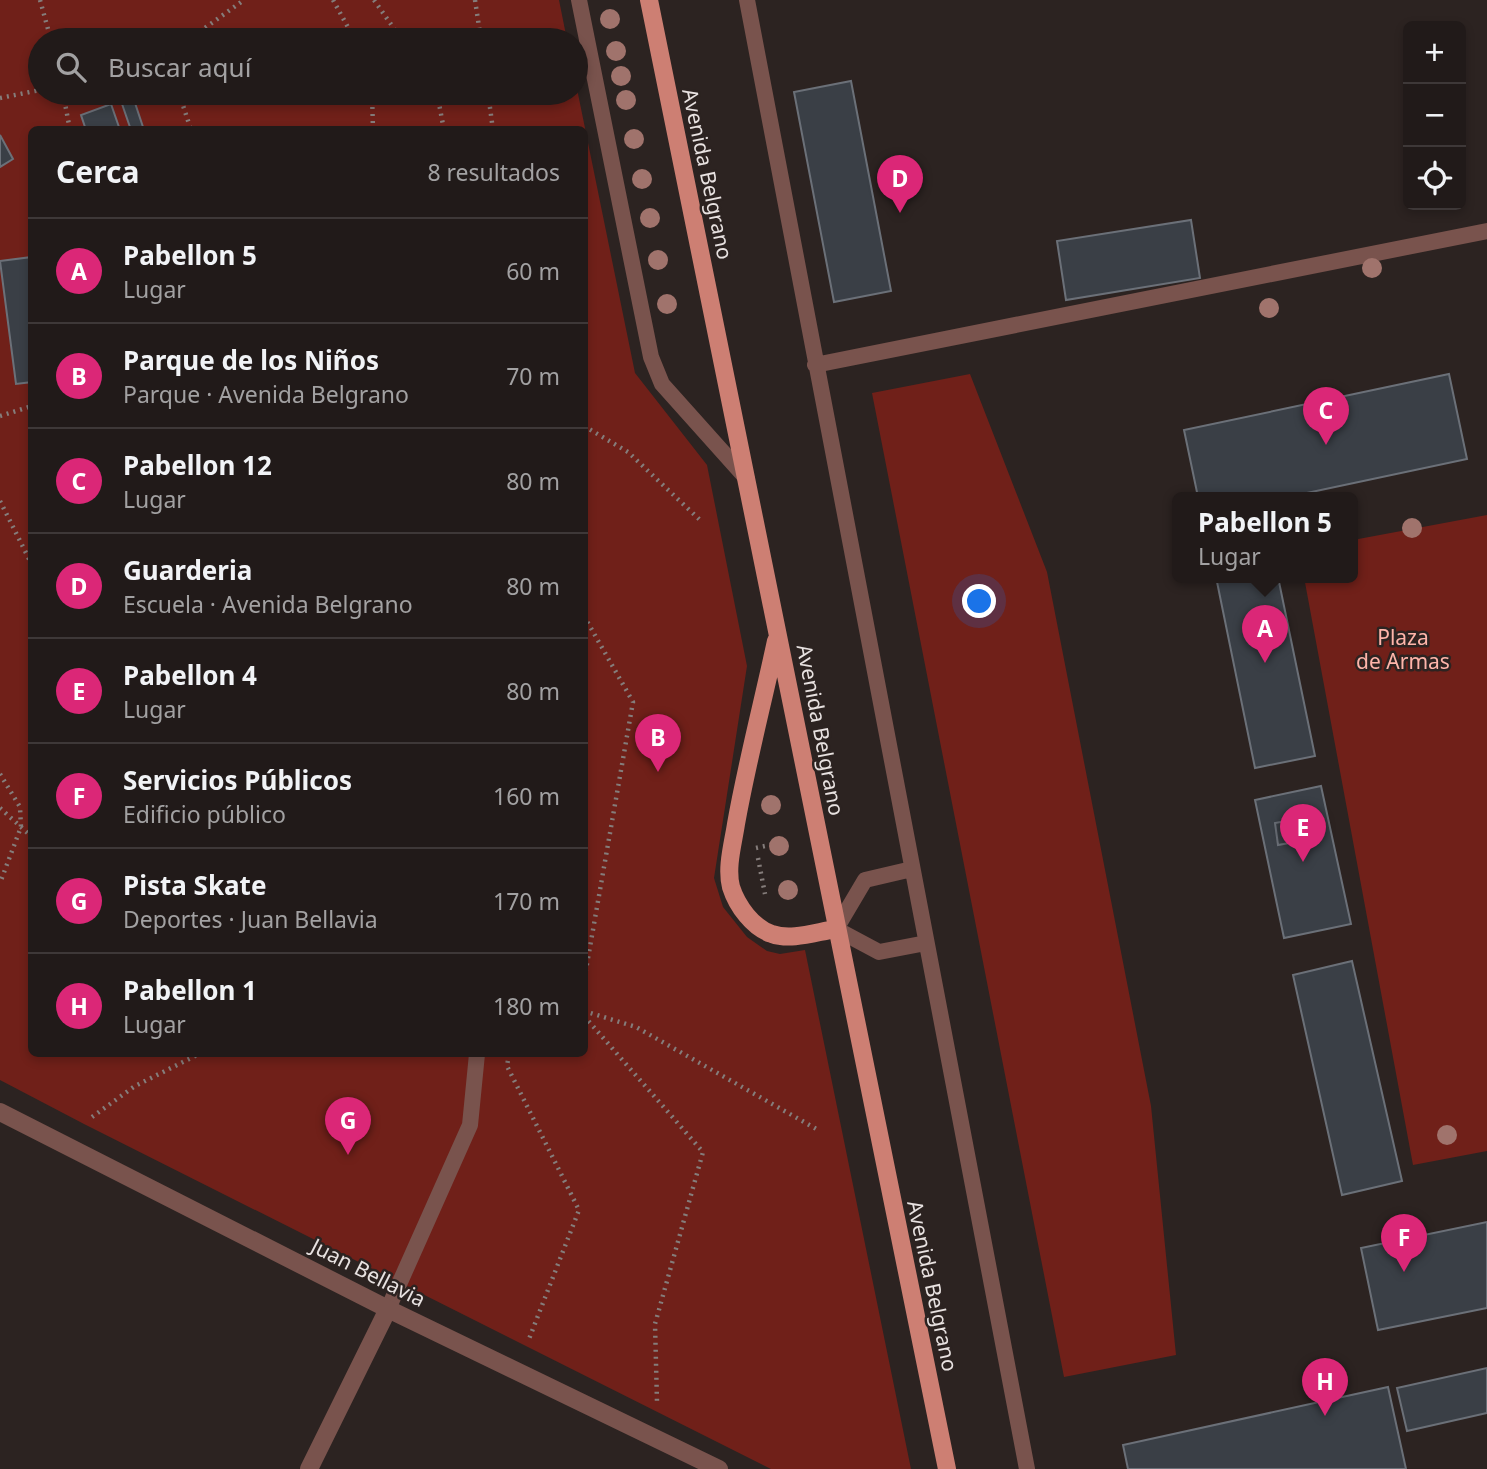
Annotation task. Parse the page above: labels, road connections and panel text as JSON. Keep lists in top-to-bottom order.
{
  "streets": {
    "main road": ["Avenida Belgrano"],
    "street": ["Juan Bellavia"]
  },
  "parks": ["Plaza de Armas"],
  "page": {
    "map_buttons": ["+", "−"],
    "search": "Buscar aquí",
    "heading": ["Cerca", "8 resultados"],
    "pins": [
      "D",
      "C",
      "A",
      "B",
      "E",
      "G",
      "F",
      "H"
    ],
    "list": [
      {
        "mark": "A",
        "name": "Pabellon 5",
        "note": "Lugar",
        "value": "60 m"
      },
      {
        "mark": "B",
        "name": "Parque de los Niños",
        "note": "Parque · Avenida Belgrano",
        "value": "70 m"
      },
      {
        "mark": "C",
        "name": "Pabellon 12",
        "note": "Lugar",
        "value": "80 m"
      },
      {
        "mark": "D",
        "name": "Guarderia",
        "note": "Escuela · Avenida Belgrano",
        "value": "80 m"
      },
      {
        "mark": "E",
        "name": "Pabellon 4",
        "note": "Lugar",
        "value": "80 m"
      },
      {
        "mark": "F",
        "name": "Servicios Públicos",
        "note": "Edificio público",
        "value": "160 m"
      },
      {
        "mark": "G",
        "name": "Pista Skate",
        "note": "Deportes · Juan Bellavia",
        "value": "170 m"
      },
      {
        "mark": "H",
        "name": "Pabellon 1",
        "note": "Lugar",
        "value": "180 m"
      }
    ],
    "popup": ["Pabellon 5", "Lugar"]
  }
}
